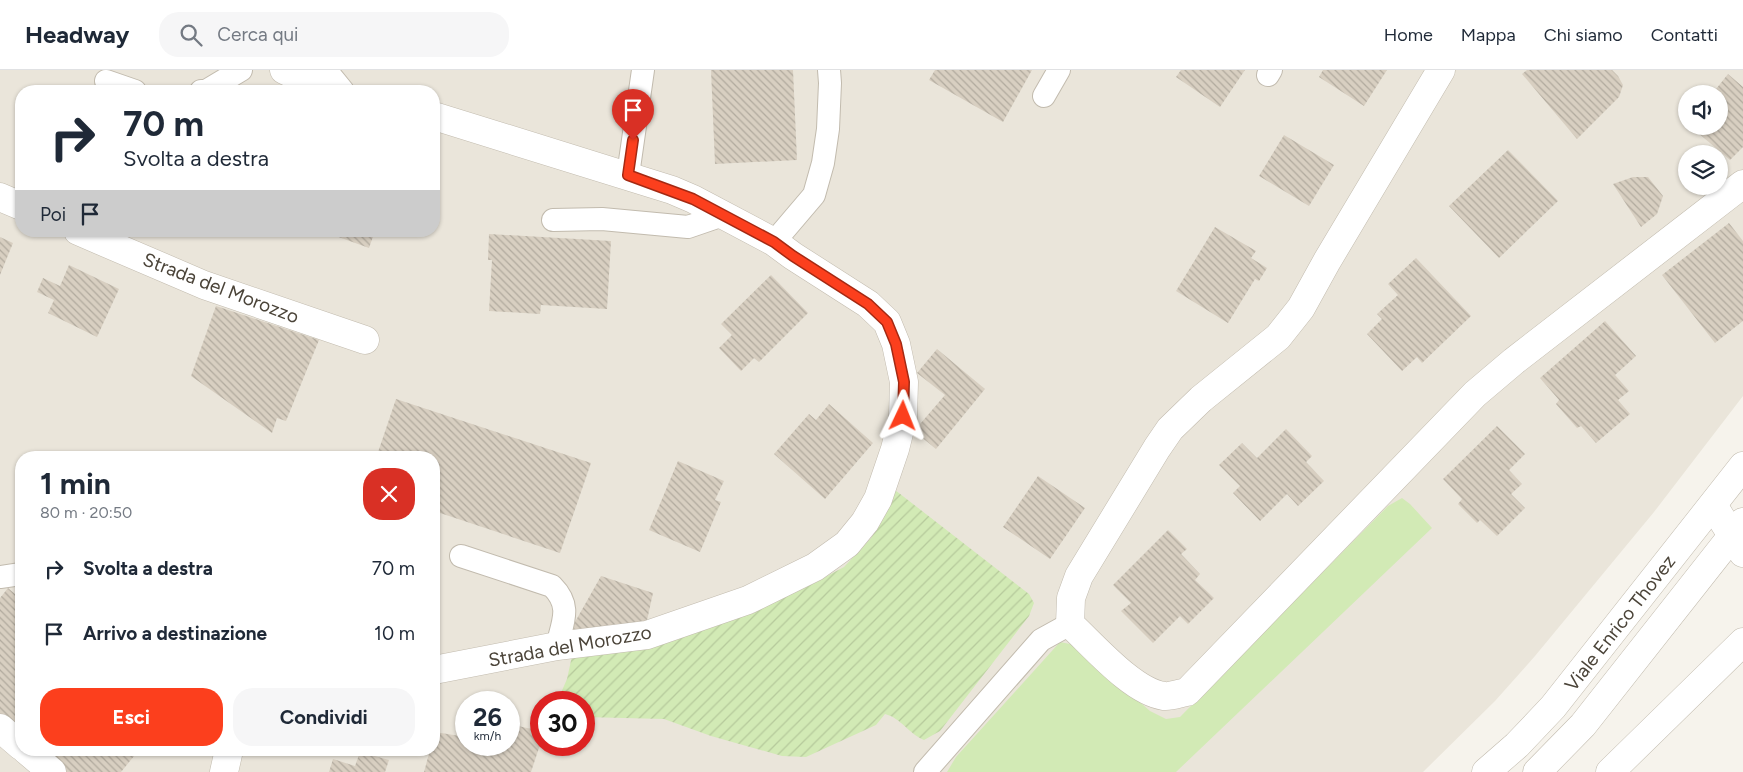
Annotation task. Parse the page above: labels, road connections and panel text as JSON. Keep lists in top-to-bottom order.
{
  "streets": {
    "street": ["Strada del Morozzo", "Viale Enrico Thovez"]
  },
  "page": {
    "header": "Headway",
    "search": "Cerca qui",
    "nav": [
      "Home",
      "Mappa",
      "Chi siamo",
      "Contatti"
    ],
    "turn": ["70 m", "Svolta a destra"],
    "then": "Poi",
    "heading": ["1 min", "80 m · 20:50"],
    "list": [
      {
        "name": "Svolta a destra",
        "value": "70 m"
      },
      {
        "name": "Arrivo a destinazione",
        "value": "10 m"
      }
    ],
    "buttons": ["Esci", "Condividi"],
    "speed": "26 km/h",
    "limit": "30"
  }
}
